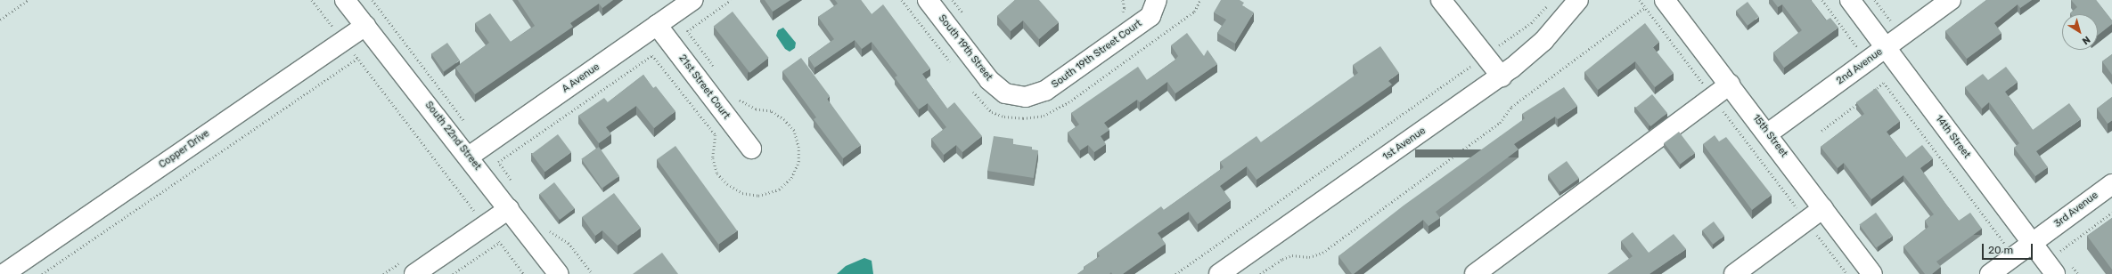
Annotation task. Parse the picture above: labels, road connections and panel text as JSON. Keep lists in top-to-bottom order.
{
  "streets": {
    "street": [
      "South 19th Street",
      "South 19th Street Court",
      "2nd Avenue",
      "A Avenue",
      "21st Street Court",
      "South 22nd Street",
      "15th Street",
      "14th Street",
      "1st Avenue",
      "Copper Drive",
      "3rd Avenue"
    ]
  },
  "crossings": [
    ["South 19th Street", "South 19th Street Court"],
    ["2nd Avenue", "15th Street"],
    ["2nd Avenue", "14th Street"],
    ["A Avenue", "21st Street Court"],
    ["A Avenue", "South 22nd Street"],
    ["South 22nd Street", "Copper Drive"],
    ["14th Street", "3rd Avenue"]
  ],
  "scale_bar": "20 m",
  "north": "bottom right"
}
